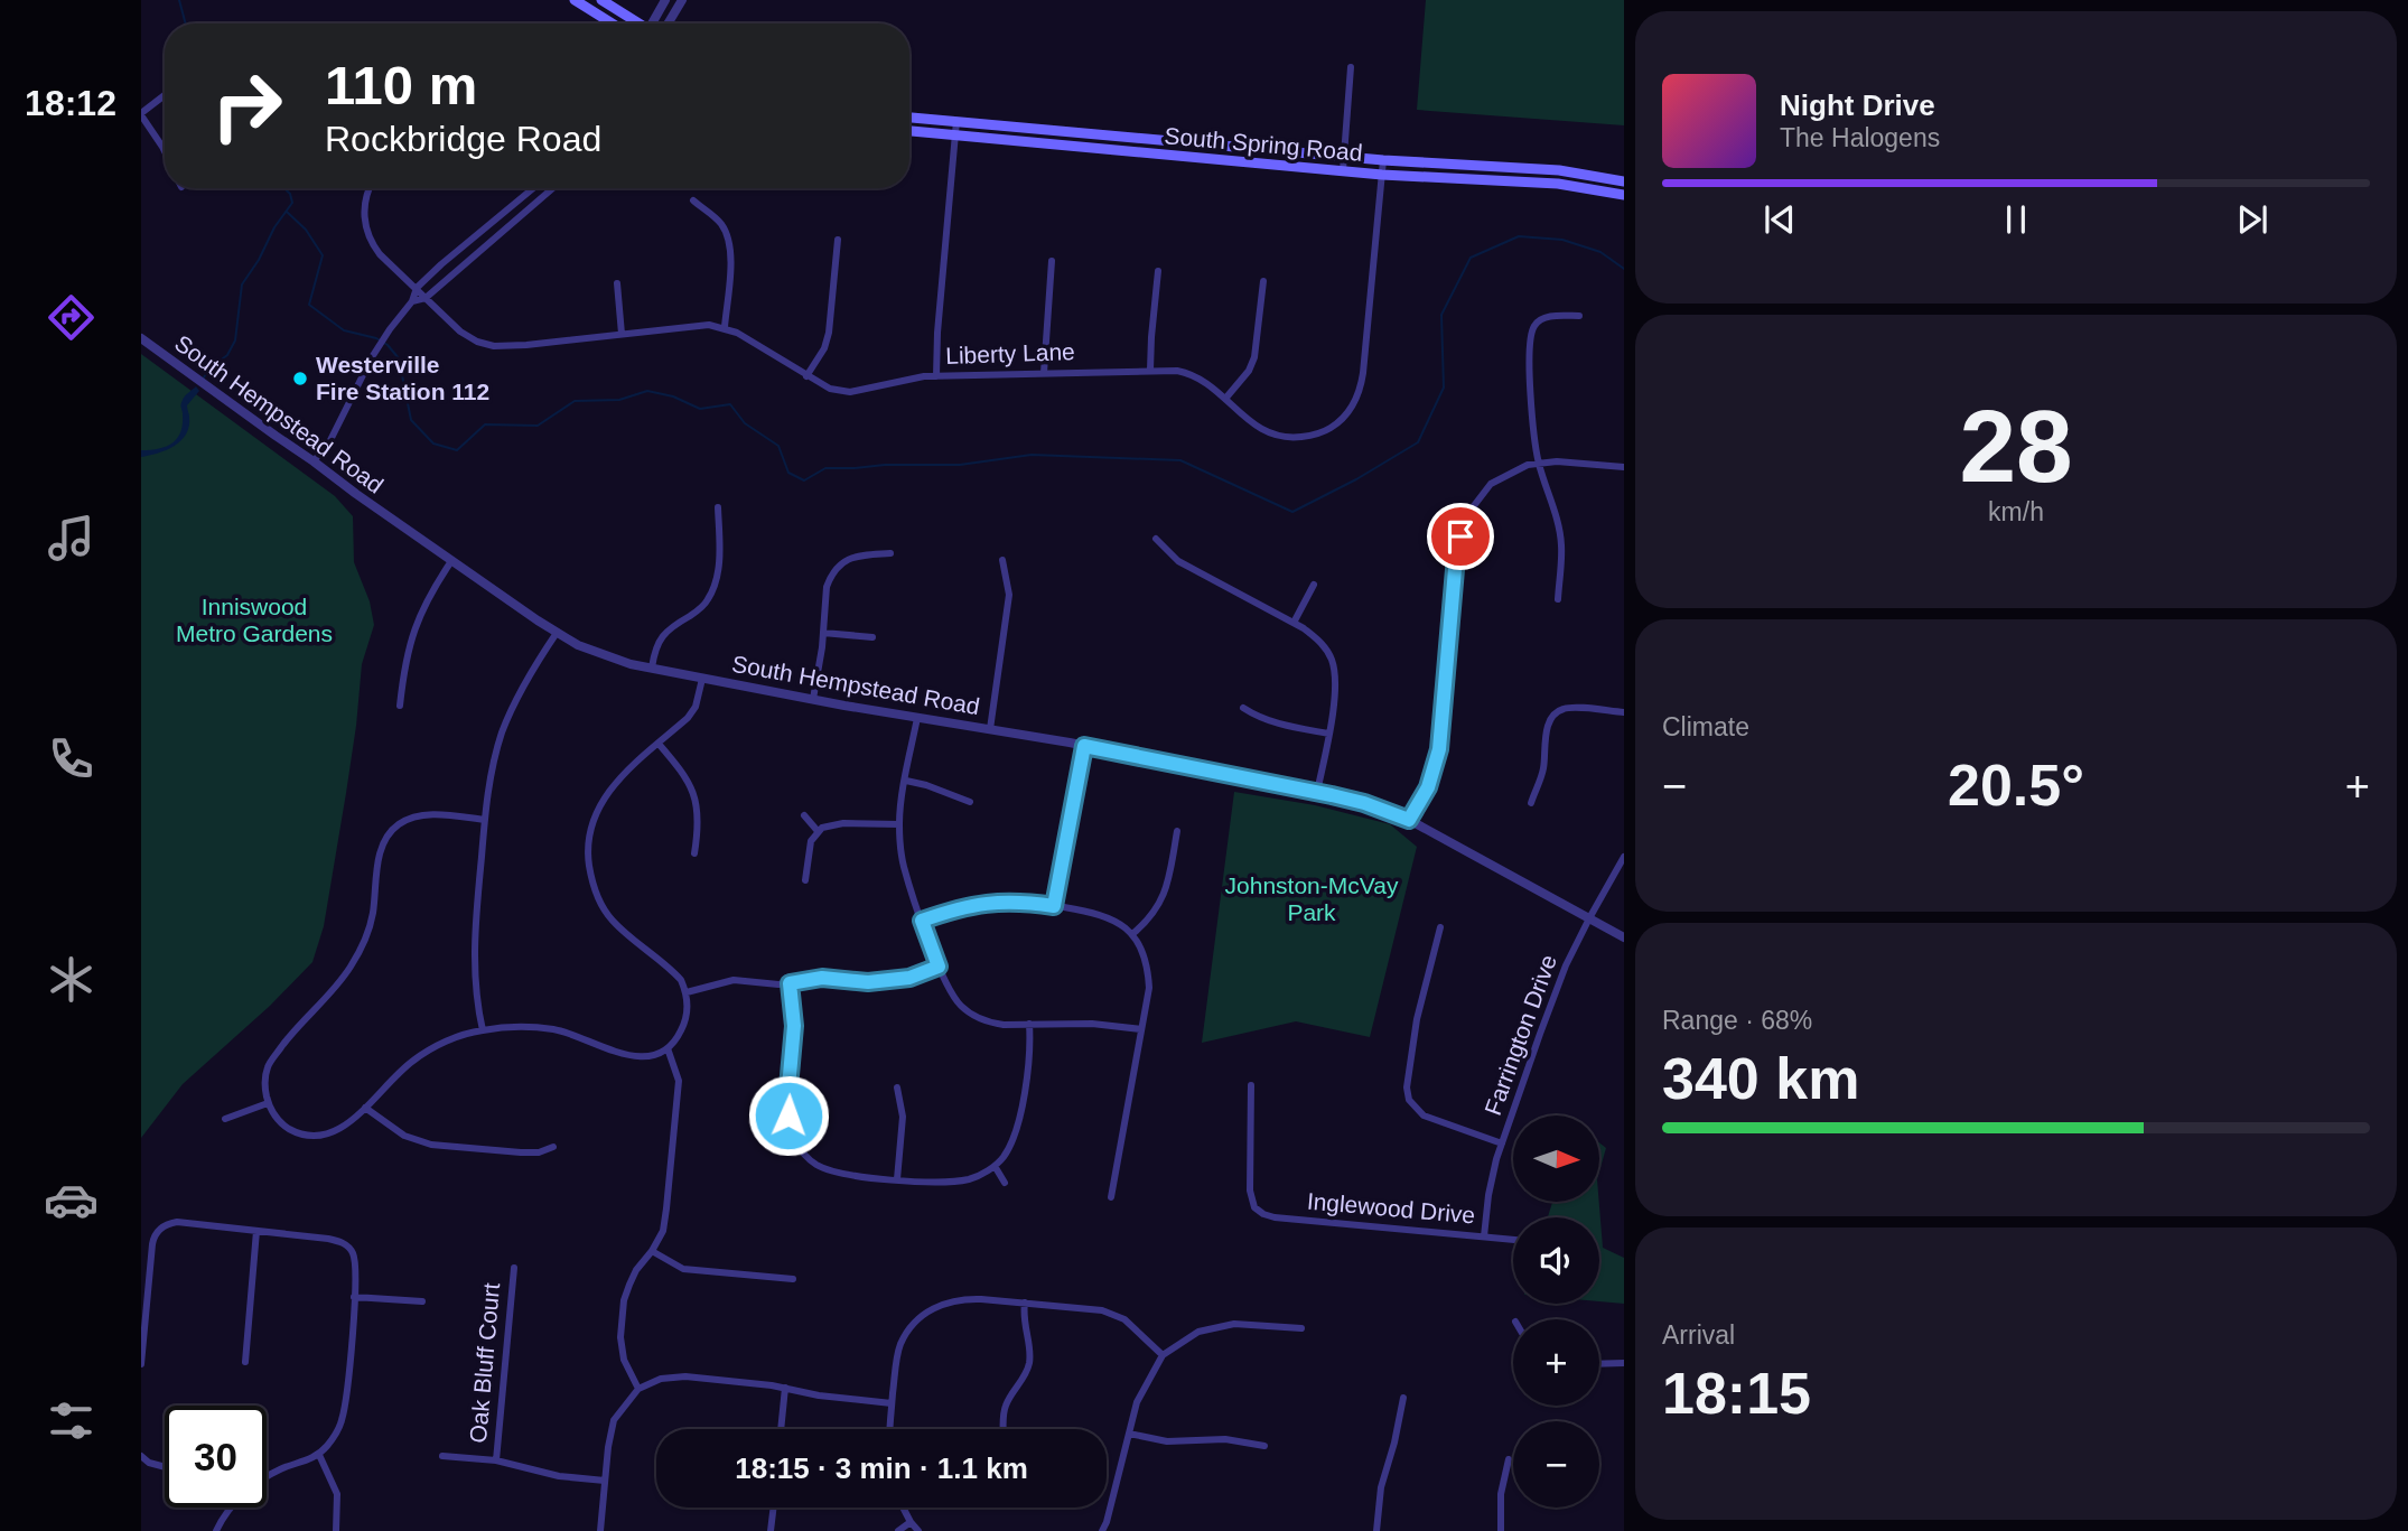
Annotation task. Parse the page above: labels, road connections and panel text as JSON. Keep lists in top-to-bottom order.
{
  "streets": {
    "main road": ["South Spring Road"],
    "street": [
      "Liberty Lane",
      "South Hempstead Road",
      "Farrington Drive",
      "Inglewood Drive",
      "Oak Bluff Court"
    ]
  },
  "crossings": [
    ["South Spring Road", "Liberty Lane"],
    ["South Hempstead Road", "Farrington Drive"],
    ["Farrington Drive", "Inglewood Drive"]
  ],
  "parks": ["Inniswood Metro Gardens", "Johnston-McVay Park"],
  "places": ["Westerville Fire Station 112"],
  "north": "right",
  "page": {
    "tabs": "18:12",
    "turn": ["110 m", "Rockbridge Road"],
    "song": ["Night Drive", "The Halogens"],
    "tile": [
      ["28", "km/h"],
      "Climate",
      ["Range · 68%", "340 km"],
      ["Arrival", "18:15"]
    ],
    "heat": ["−", "20.5°", "+"],
    "map_buttons": ["+", "−"],
    "limit": "30",
    "trip": "18:15 · 3 min · 1.1 km"
  }
}
